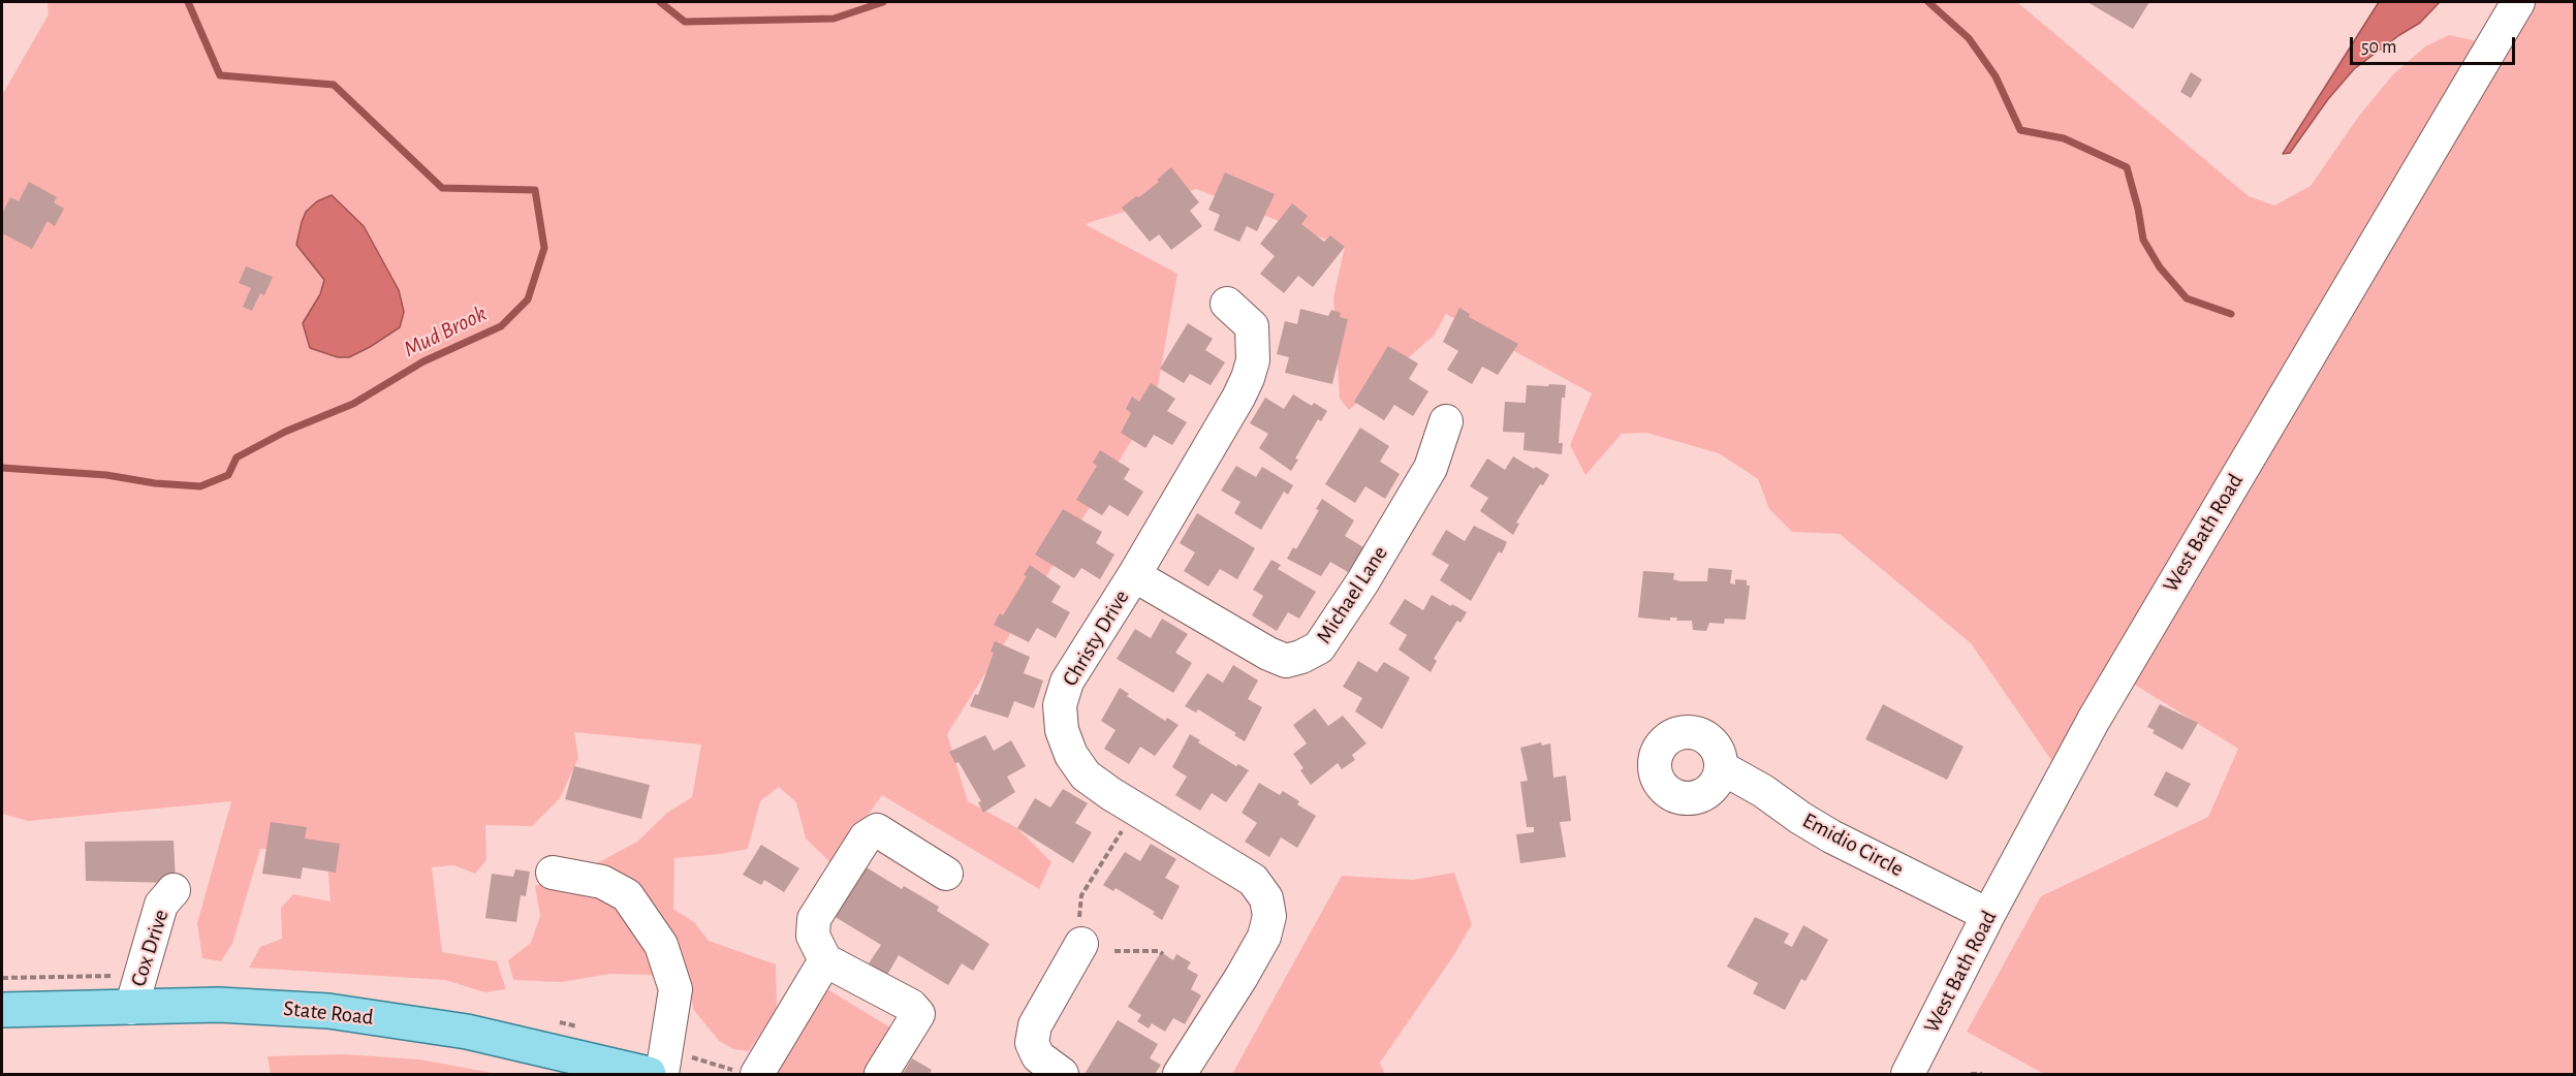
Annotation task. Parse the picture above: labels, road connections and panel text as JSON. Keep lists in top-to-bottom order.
{
  "streets": {
    "main road": ["State Road"],
    "street": [
      "West Bath Road",
      "Michael Lane",
      "Christy Drive",
      "Emidio Circle",
      "Cox Drive"
    ]
  },
  "crossings": [
    ["West Bath Road", "Emidio Circle"],
    ["Michael Lane", "Christy Drive"],
    ["Cox Drive", "State Road"]
  ],
  "water": ["Mud Brook"],
  "scale_bar": "50 m"
}
